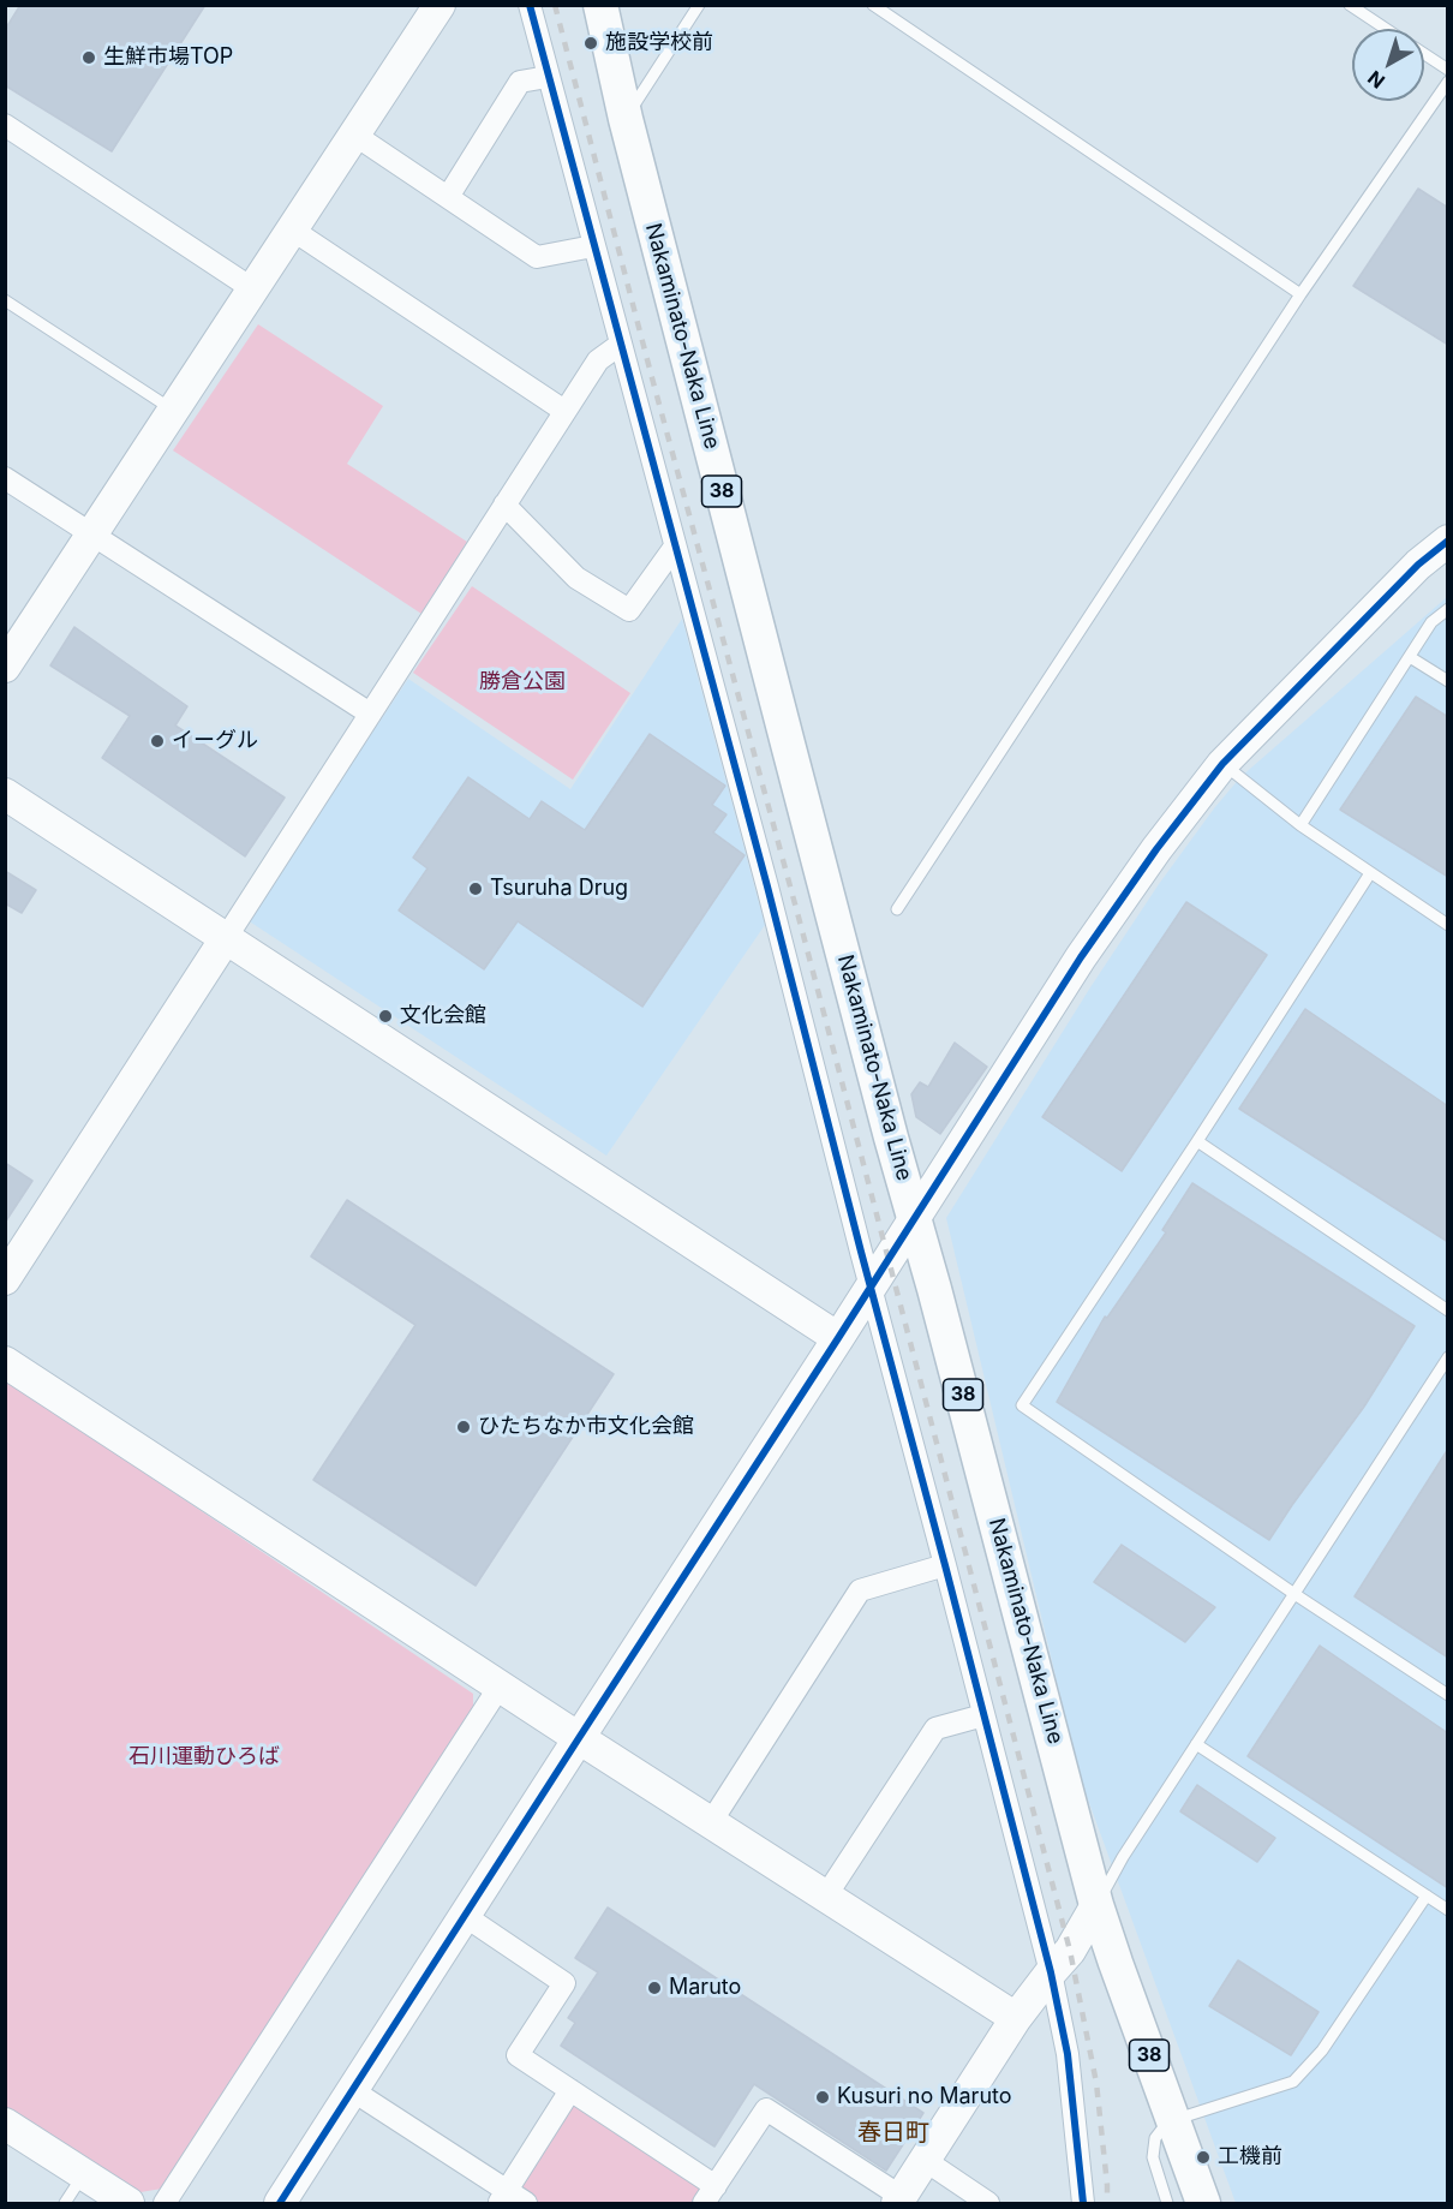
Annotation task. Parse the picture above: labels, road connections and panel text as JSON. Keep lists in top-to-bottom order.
{
  "streets": {
    "main road": ["Nakaminato-Naka Line", "38"]
  },
  "districts": ["春日町"],
  "parks": ["勝倉公園", "石川運動ひろば"],
  "places": [
    "施設学校前",
    "生鮮市場TOP",
    "イーグル",
    "Tsuruha Drug",
    "文化会館",
    "ひたちなか市文化会館",
    "Maruto",
    "Kusuri no Maruto",
    "工機前"
  ],
  "north": "bottom left"
}
